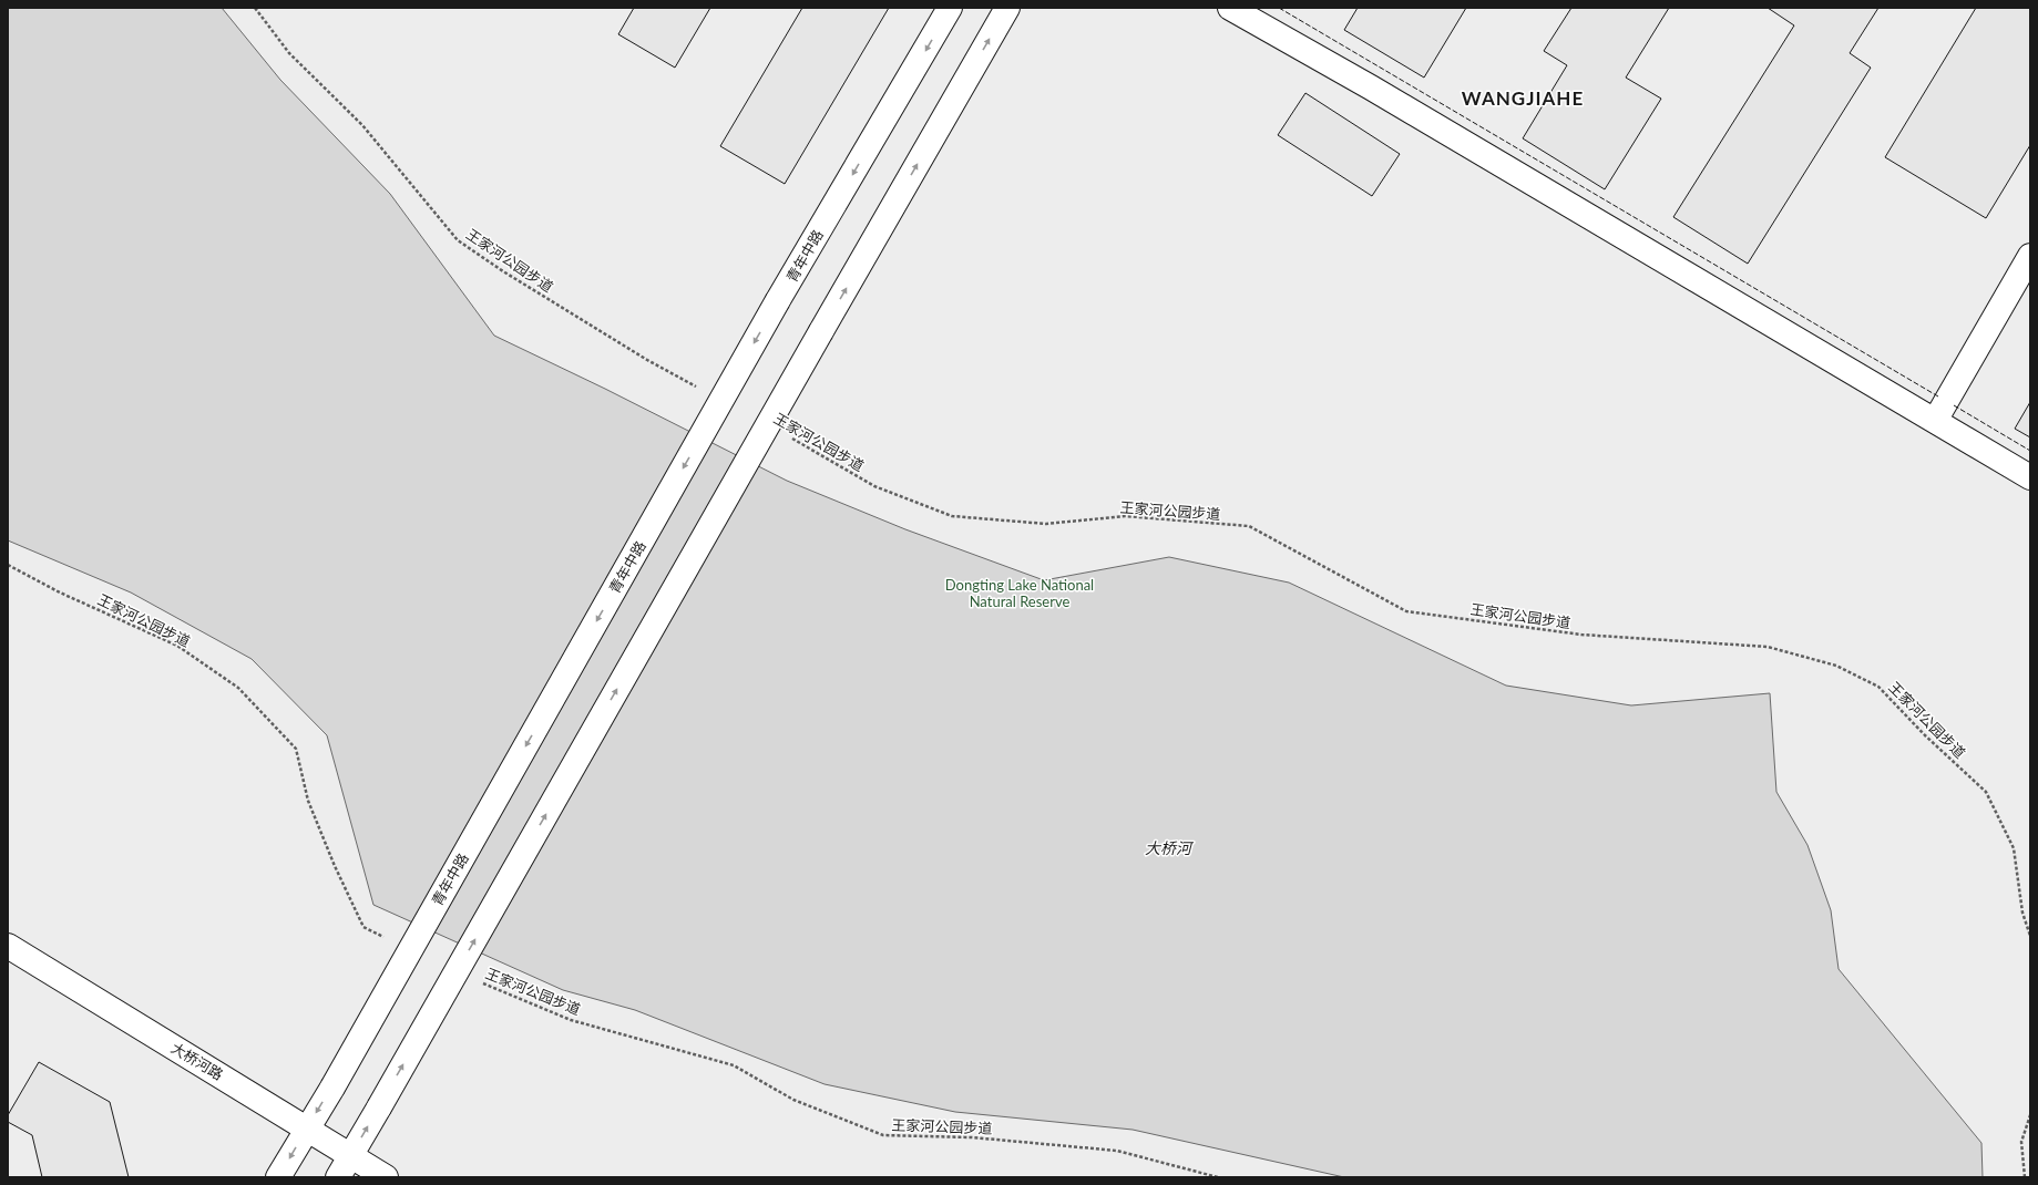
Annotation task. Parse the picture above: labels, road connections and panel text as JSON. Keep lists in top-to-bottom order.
{
  "streets": {
    "main road": ["青年中路", "大桥河路"],
    "path": ["王家河公园步道"]
  },
  "crossings": [
    ["青年中路", "大桥河路"]
  ],
  "districts": ["WANGJIAHE"],
  "water": ["大桥河"],
  "parks": ["Dongting Lake National Natural Reserve"]
}
